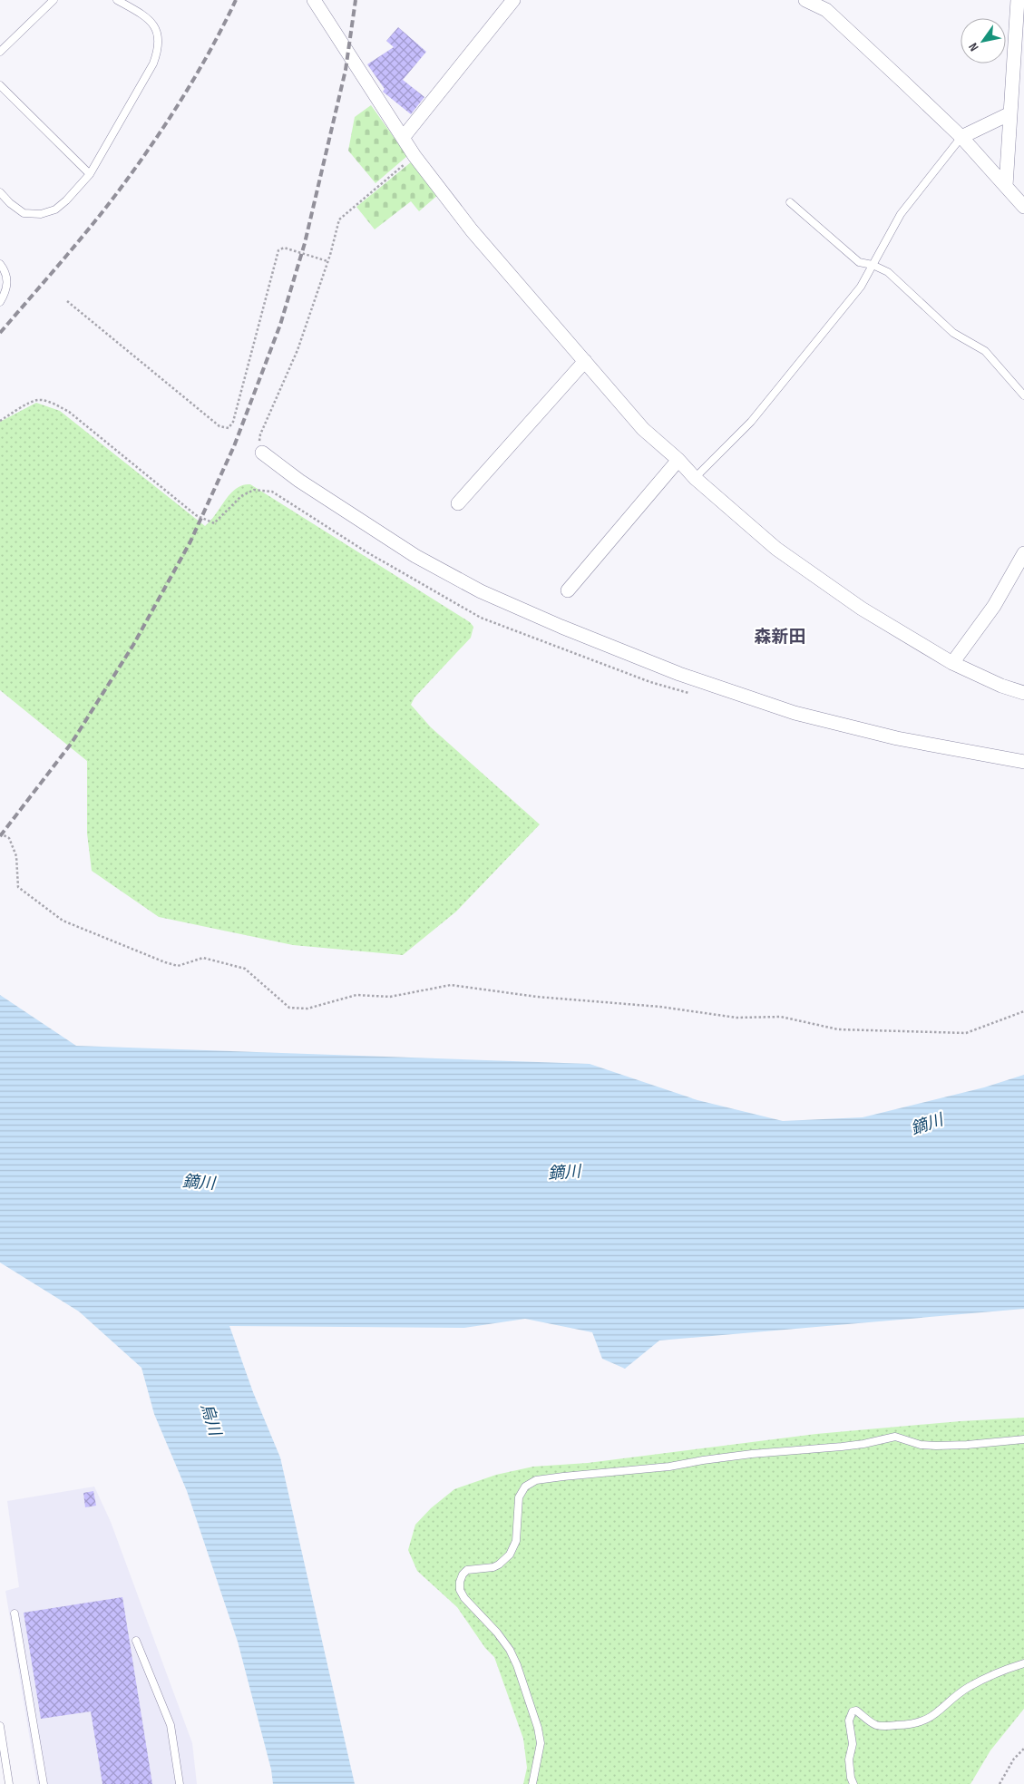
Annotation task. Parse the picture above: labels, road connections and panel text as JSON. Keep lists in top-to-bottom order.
{
  "districts": ["森新田"],
  "water": ["鏑川", "烏川"],
  "north": "bottom left"
}
